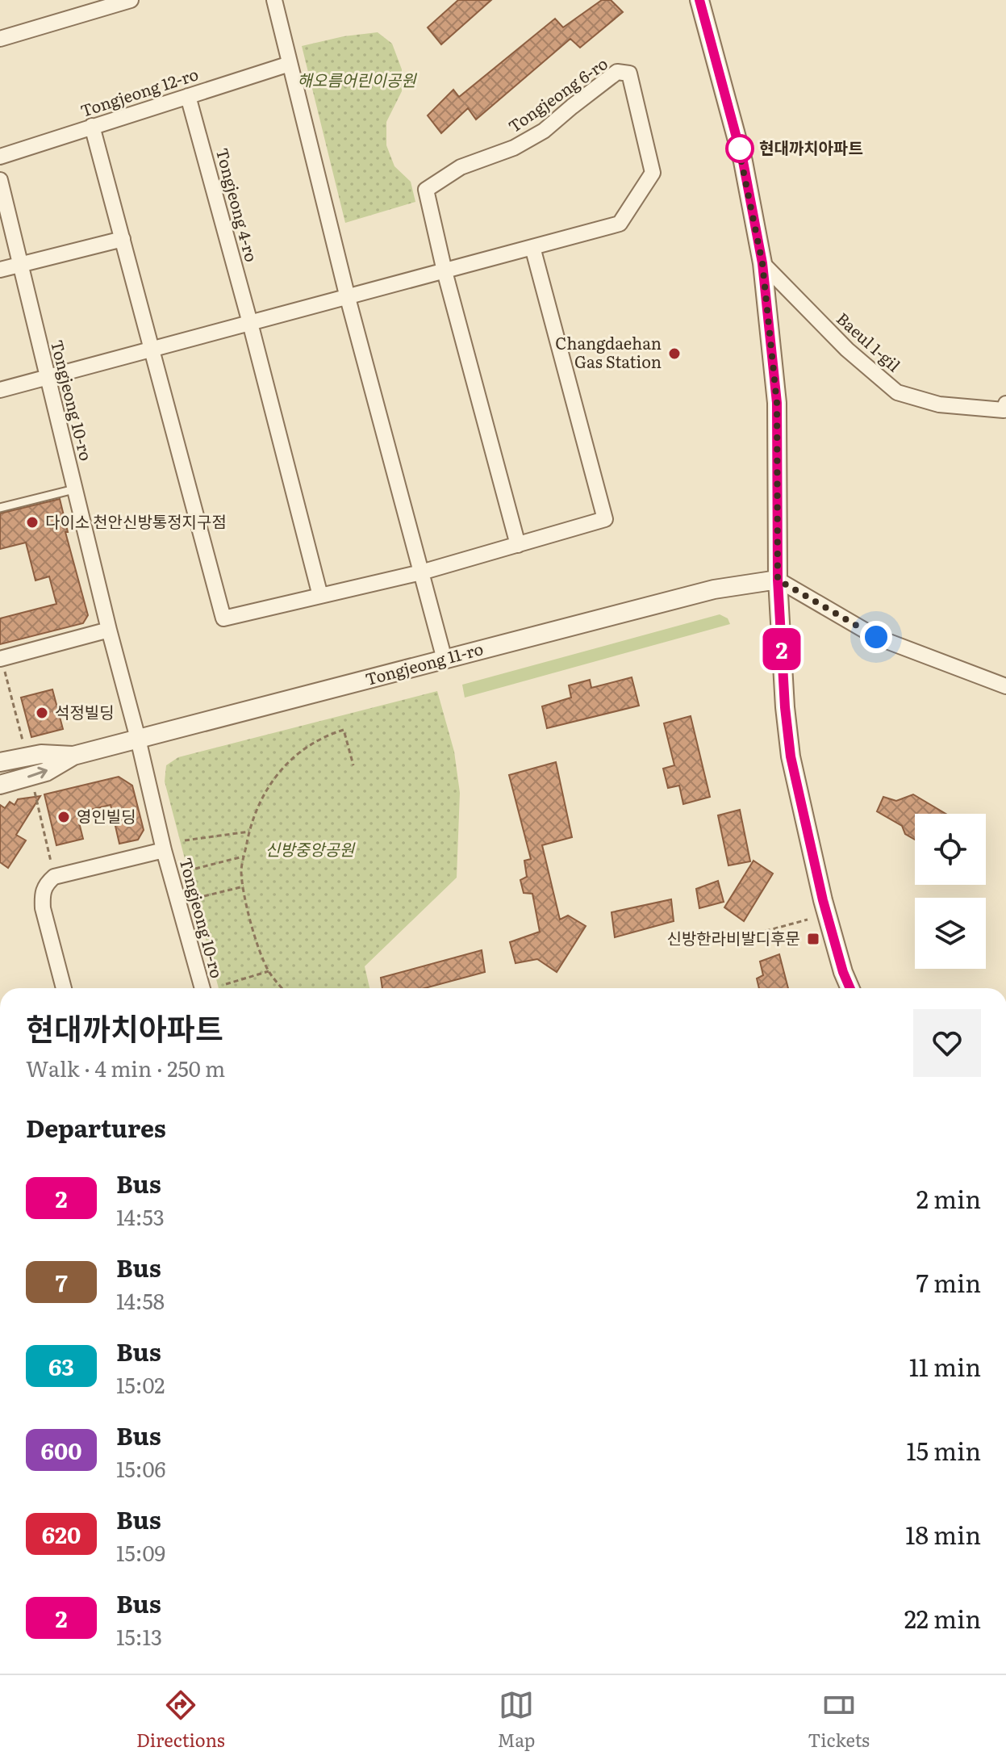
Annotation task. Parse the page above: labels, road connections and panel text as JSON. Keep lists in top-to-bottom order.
{
  "streets": {
    "street": [
      "Tongjeong 12-ro",
      "Tongjeong 6-ro",
      "Tongjeong 4-ro",
      "Baeul 1-gil",
      "Tongjeong 10-ro",
      "Tongjeong 11-ro"
    ]
  },
  "crossings": [
    ["Tongjeong 12-ro", "Tongjeong 4-ro"],
    ["Tongjeong 10-ro", "Tongjeong 11-ro"]
  ],
  "parks": ["해오름어린이공원", "신방중앙공원"],
  "places": {
    "other": [
      "현대까치아파트",
      "Changdaehan Gas Station",
      "다이소 천안신방통정지구점",
      "석정빌딩",
      "영인빌딩"
    ],
    "transit": ["신방한라비발디후문"]
  },
  "lines": ["bus line 2"],
  "page": {
    "on_map": "2",
    "heading": [
      ["현대까치아파트", "Walk · 4 min · 250 m"],
      "Departures"
    ],
    "list": [
      {
        "mark": "2",
        "name": "Bus",
        "note": "14:53",
        "value": "2 min"
      },
      {
        "mark": "7",
        "name": "Bus",
        "note": "14:58",
        "value": "7 min"
      },
      {
        "mark": "63",
        "name": "Bus",
        "note": "15:02",
        "value": "11 min"
      },
      {
        "mark": "600",
        "name": "Bus",
        "note": "15:06",
        "value": "15 min"
      },
      {
        "mark": "620",
        "name": "Bus",
        "note": "15:09",
        "value": "18 min"
      },
      {
        "mark": "2",
        "name": "Bus",
        "note": "15:13",
        "value": "22 min"
      }
    ],
    "tabs": ["Directions", "Map", "Tickets"]
  }
}
